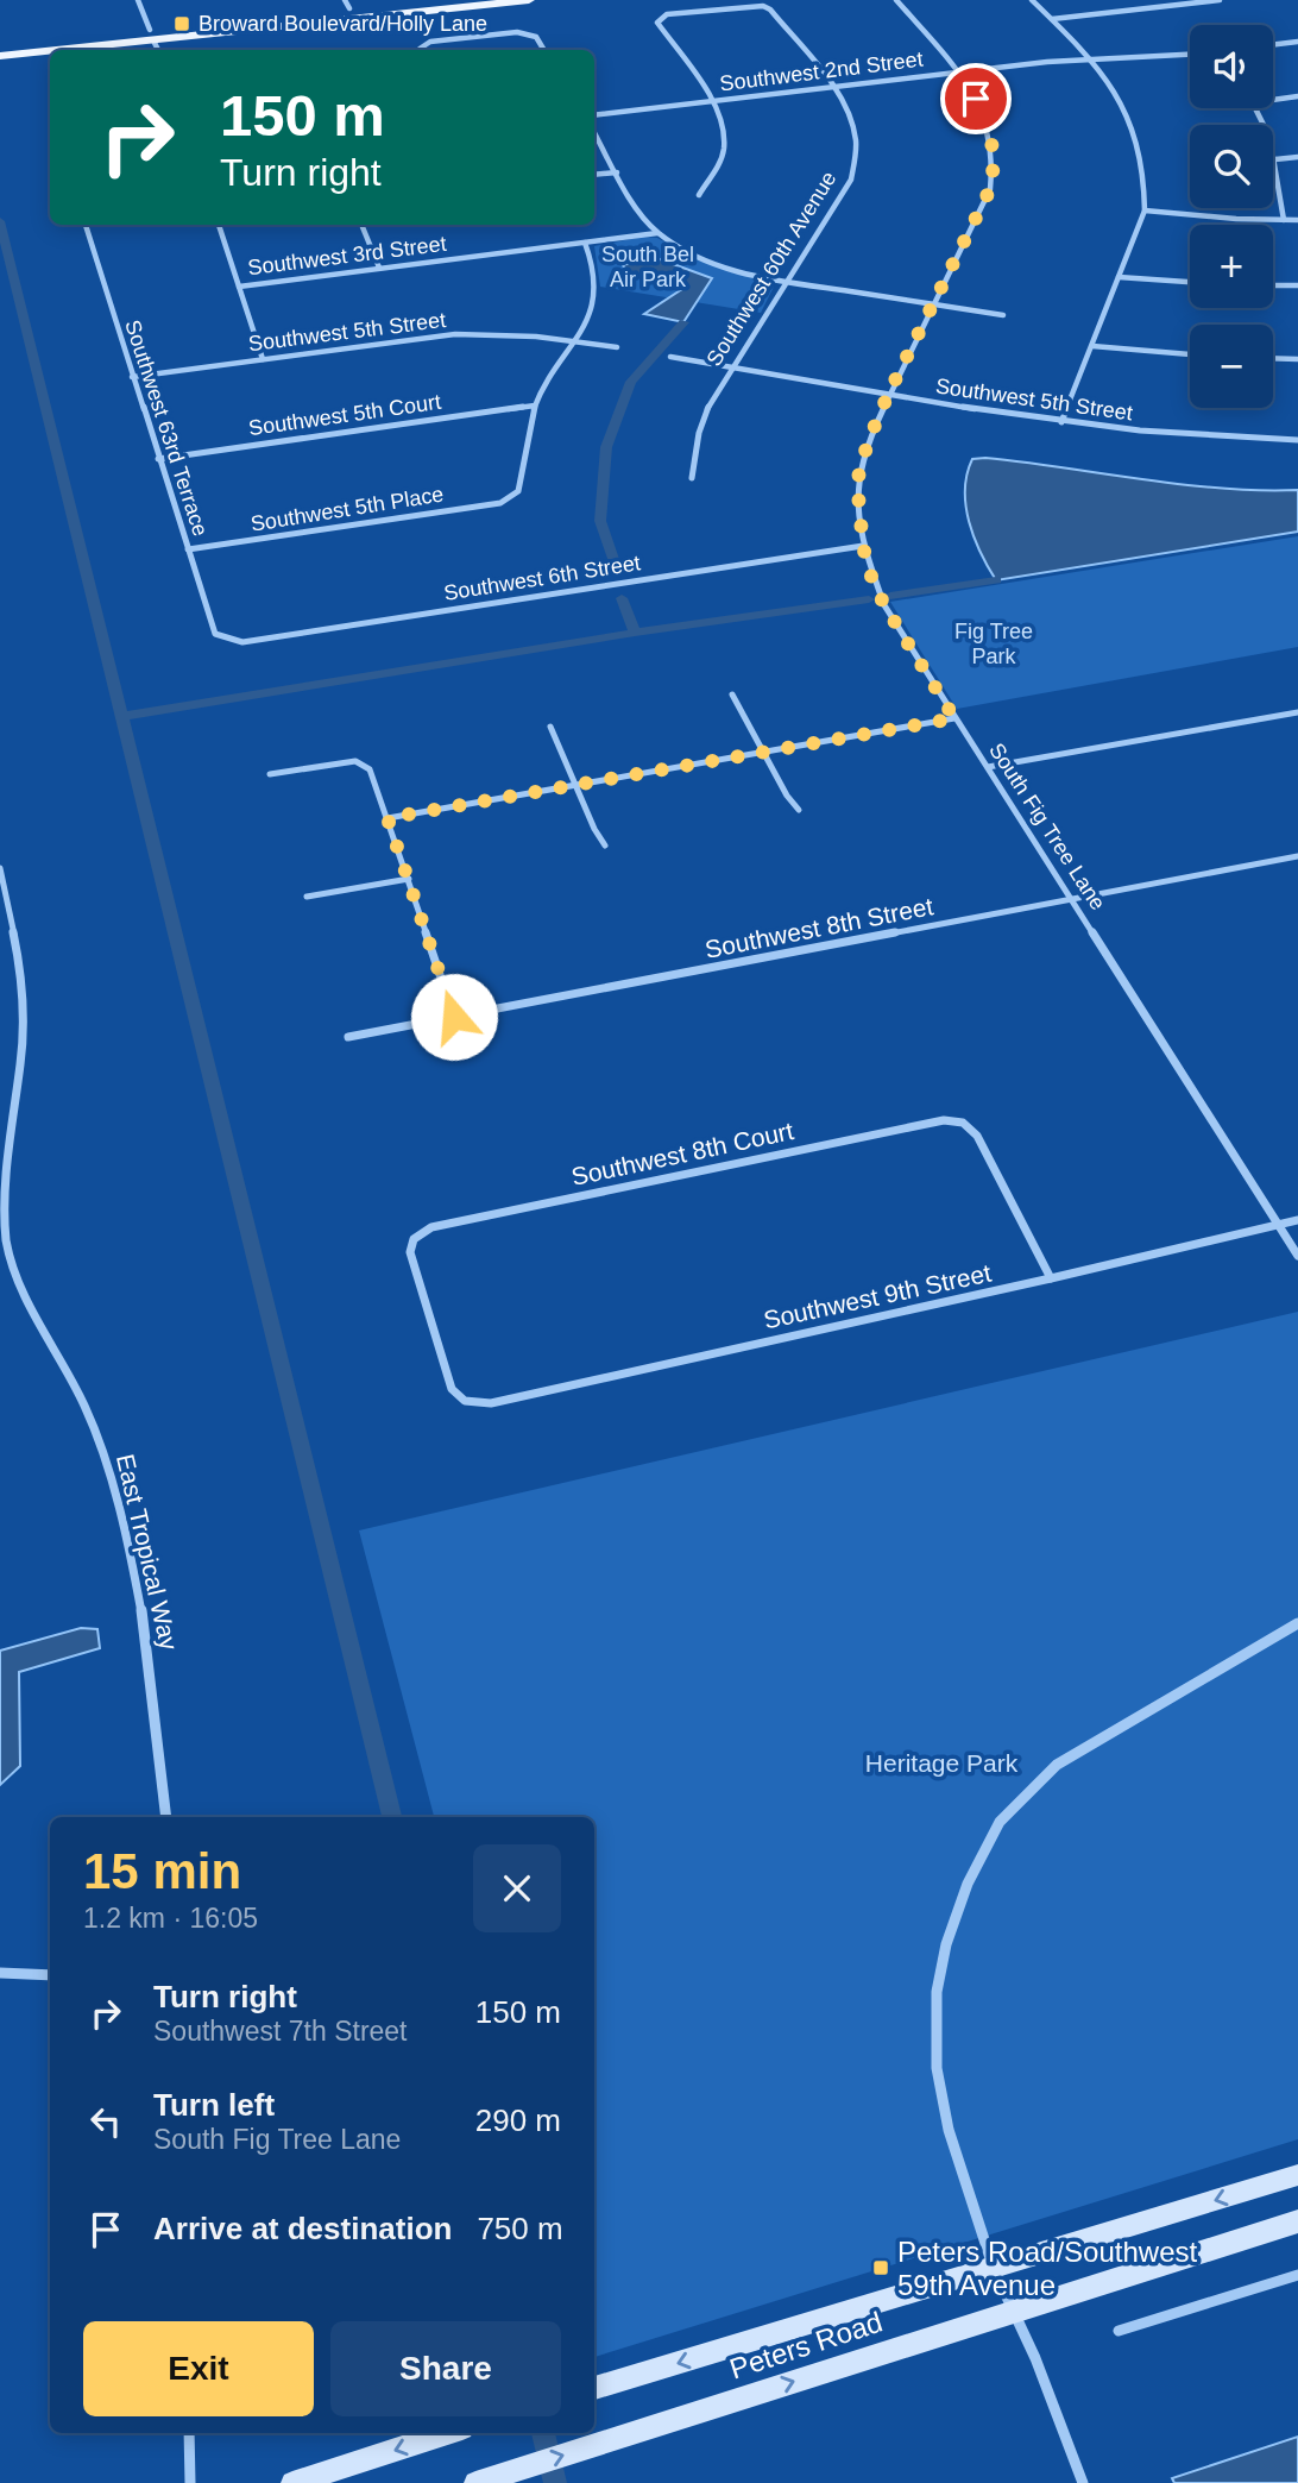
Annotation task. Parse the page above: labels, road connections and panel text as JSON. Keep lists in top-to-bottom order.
{
  "streets": {
    "main road": ["Peters Road"],
    "street": [
      "Southwest 2nd Street",
      "Southwest 3rd Street",
      "Southwest 60th Avenue",
      "Southwest 5th Street",
      "Southwest 5th Court",
      "Southwest 63rd Terrace",
      "Southwest 5th Place",
      "Southwest 6th Street",
      "South Fig Tree Lane",
      "Southwest 8th Street",
      "Southwest 8th Court",
      "Southwest 9th Street",
      "East Tropical Way"
    ]
  },
  "crossings": [
    ["Southwest 2nd Street", "Southwest 60th Avenue"],
    ["Southwest 2nd Street", "South Fig Tree Lane"],
    ["Southwest 60th Avenue", "Southwest 5th Street"],
    ["Southwest 5th Street", "Southwest 63rd Terrace"],
    ["Southwest 5th Street", "South Fig Tree Lane"],
    ["Southwest 5th Court", "Southwest 63rd Terrace"],
    ["Southwest 5th Court", "Southwest 5th Place"],
    ["Southwest 63rd Terrace", "Southwest 5th Place"],
    ["Southwest 63rd Terrace", "Southwest 6th Street"],
    ["Southwest 6th Street", "South Fig Tree Lane"],
    ["South Fig Tree Lane", "Southwest 8th Street"],
    ["South Fig Tree Lane", "Southwest 9th Street"],
    ["Southwest 8th Court", "Southwest 9th Street"]
  ],
  "parks": ["South Bel Air Park", "Fig Tree Park", "Heritage Park"],
  "places": {
    "transit": ["Broward Boulevard/Holly Lane", "Peters Road/Southwest 59th Avenue"]
  },
  "page": {
    "map_buttons": ["+", "−"],
    "turn": ["150 m", "Turn right"],
    "heading": ["15 min", "1.2 km · 16:05"],
    "list": [
      {
        "name": "Turn right",
        "note": "Southwest 7th Street",
        "value": "150 m"
      },
      {
        "name": "Turn left",
        "note": "South Fig Tree Lane",
        "value": "290 m"
      },
      {
        "name": "Arrive at destination",
        "value": "750 m"
      }
    ],
    "buttons": ["Exit", "Share"]
  }
}
